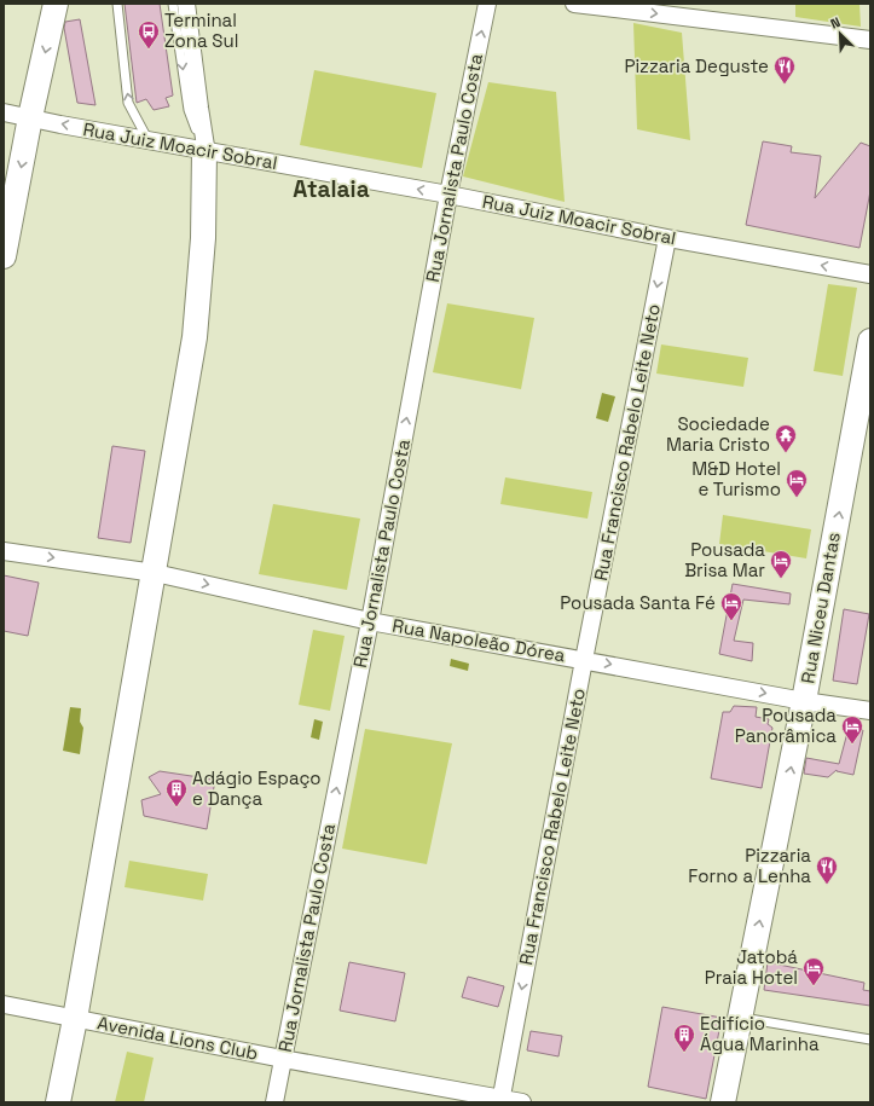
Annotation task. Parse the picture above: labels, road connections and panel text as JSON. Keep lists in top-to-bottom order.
{
  "streets": {
    "street": [
      "Rua Juiz Moacir Sobral",
      "Rua Jornalista Paulo Costa",
      "Rua Francisco Rabelo Leite Neto",
      "Rua Niceu Dantas",
      "Rua Napoleão Dórea",
      "Avenida Lions Club"
    ]
  },
  "crossings": [
    ["Rua Juiz Moacir Sobral", "Rua Jornalista Paulo Costa"],
    ["Rua Juiz Moacir Sobral", "Rua Francisco Rabelo Leite Neto"],
    ["Rua Jornalista Paulo Costa", "Rua Napoleão Dórea"],
    ["Rua Jornalista Paulo Costa", "Avenida Lions Club"],
    ["Rua Francisco Rabelo Leite Neto", "Rua Napoleão Dórea"],
    ["Rua Francisco Rabelo Leite Neto", "Avenida Lions Club"],
    ["Rua Niceu Dantas", "Rua Napoleão Dórea"]
  ],
  "one_way": [
    "Rua Juiz Moacir Sobral",
    "Rua Jornalista Paulo Costa",
    "Rua Francisco Rabelo Leite Neto",
    "Rua Niceu Dantas",
    "Rua Napoleão Dórea"
  ],
  "districts": ["Atalaia"],
  "places": {
    "bus stop": ["Terminal Zona Sul"],
    "restaurant": ["Pizzaria Deguste", "Pizzaria Forno a Lenha"],
    "temple": ["Sociedade Maria Cristo"],
    "hotel": [
      "M&D Hotel e Turismo",
      "Pousada Brisa Mar",
      "Pousada Santa Fé",
      "Pousada Panorâmica",
      "Jatobá Praia Hotel"
    ],
    "building": ["Adágio Espaço e Dança", "Edifício Água Marinha"]
  },
  "north": "top left"
}
